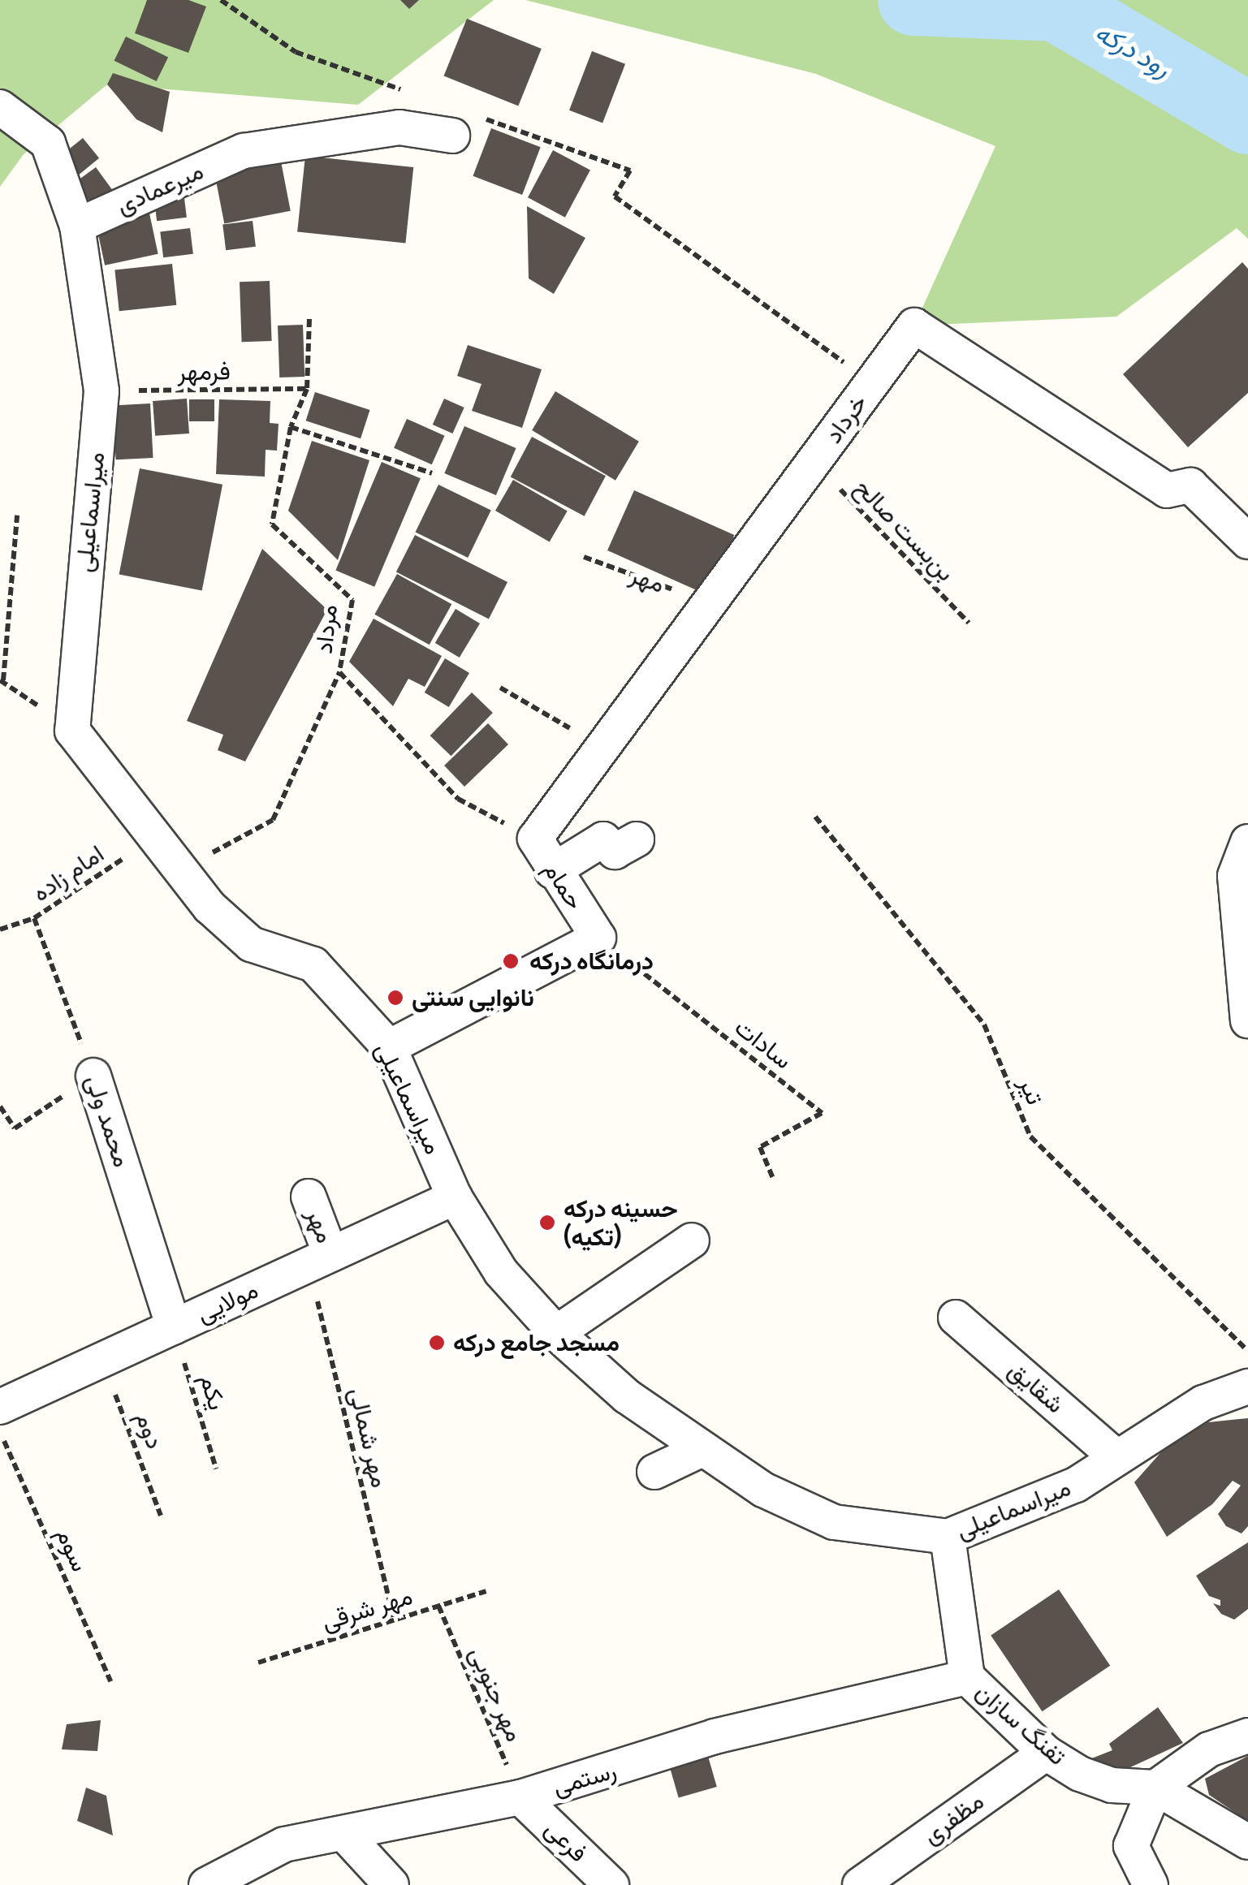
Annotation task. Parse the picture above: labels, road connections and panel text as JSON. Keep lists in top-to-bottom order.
{
  "streets": {
    "street": [
      "میرعمادی",
      "خرداد",
      "میراسماعیلی",
      "مهر",
      "حمام",
      "محمد ولی",
      "مولایی",
      "شقایق",
      "تفنگ سازان",
      "رستمی",
      "مظفری",
      "فرعی"
    ],
    "path": [
      "فرمهر",
      "بن‌بست صالح",
      "مرداد",
      "امام زاده",
      "سادات",
      "تیر",
      "یکم",
      "دوم",
      "مهر شمالی",
      "سوم",
      "مهر شرقی",
      "مهر جنوبی"
    ]
  },
  "crossings": [
    ["میرعمادی", "میراسماعیلی"],
    ["فرمهر", "میراسماعیلی"],
    ["فرمهر", "مرداد"],
    ["خرداد", "بن‌بست صالح"],
    ["خرداد", "مهر"],
    ["خرداد", "مرداد"],
    ["خرداد", "حمام"],
    ["میراسماعیلی", "امام زاده"],
    ["میراسماعیلی", "حمام"],
    ["میراسماعیلی", "مولایی"],
    ["میراسماعیلی", "شقایق"],
    ["میراسماعیلی", "تفنگ سازان"],
    ["مهر", "مولایی"],
    ["مهر", "مهر شمالی"],
    ["مرداد", "حمام"],
    ["امام زاده", "محمد ولی"],
    ["حمام", "سادات"],
    ["محمد ولی", "مولایی"],
    ["محمد ولی", "یکم"],
    ["مولایی", "یکم"],
    ["مولایی", "دوم"],
    ["مولایی", "مهر شمالی"],
    ["مهر شمالی", "مهر شرقی"],
    ["مهر شرقی", "مهر جنوبی"],
    ["مهر جنوبی", "رستمی"],
    ["مهر جنوبی", "فرعی"],
    ["تفنگ سازان", "رستمی"],
    ["تفنگ سازان", "مظفری"],
    ["رستمی", "فرعی"]
  ],
  "water": ["رود درکه"],
  "places": [
    "درمانگاه درکه",
    "نانوایی سنتی",
    "حسینه درکه (تکیه)",
    "مسجد جامع درکه"
  ]
}
